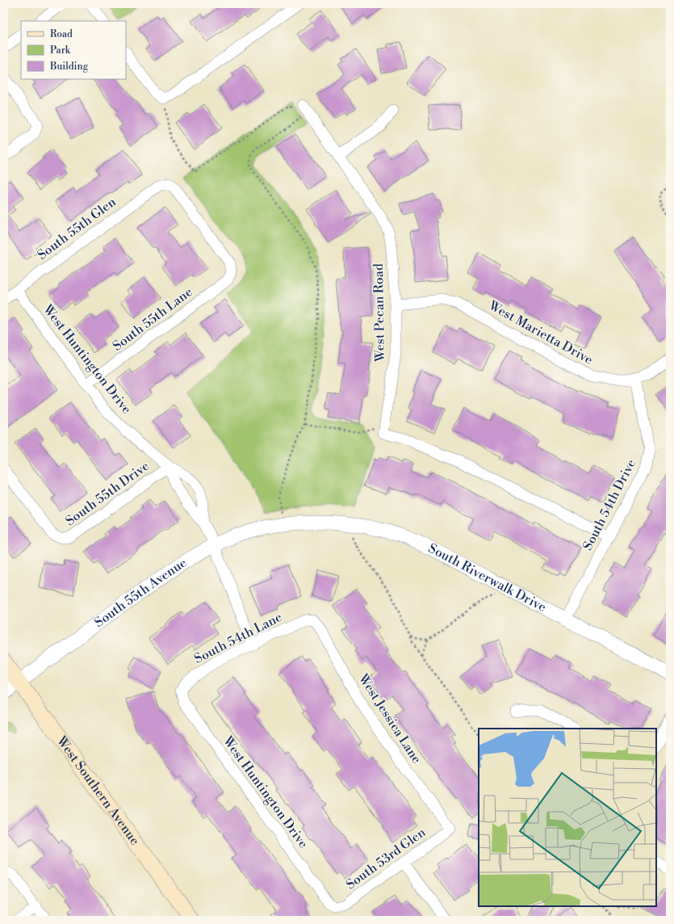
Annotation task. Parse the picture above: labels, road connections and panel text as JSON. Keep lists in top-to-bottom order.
{
  "streets": {
    "main road": ["West Southern Avenue"],
    "street": [
      "South 55th Glen",
      "West Pecan Road",
      "South 55th Lane",
      "West Marietta Drive",
      "West Huntington Drive",
      "South 55th Drive",
      "South 54th Drive",
      "South Riverwalk Drive",
      "South 55th Avenue",
      "South 54th Lane",
      "West Jessica Lane",
      "South 53rd Glen"
    ]
  },
  "crossings": [
    ["South 55th Glen", "South 55th Lane"],
    ["South 55th Glen", "West Huntington Drive"],
    ["West Pecan Road", "West Marietta Drive"],
    ["South 55th Lane", "West Huntington Drive"],
    ["West Marietta Drive", "South 54th Drive"],
    ["West Huntington Drive", "South 55th Drive"],
    ["West Huntington Drive", "South 55th Avenue"],
    ["West Huntington Drive", "South 54th Lane"],
    ["West Huntington Drive", "South 53rd Glen"],
    ["South 54th Drive", "South Riverwalk Drive"],
    ["South Riverwalk Drive", "South 55th Avenue"],
    ["South 55th Avenue", "West Southern Avenue"],
    ["South 54th Lane", "West Jessica Lane"],
    ["West Jessica Lane", "South 53rd Glen"]
  ],
  "legend": ["Road", "Park", "Building"]
}
